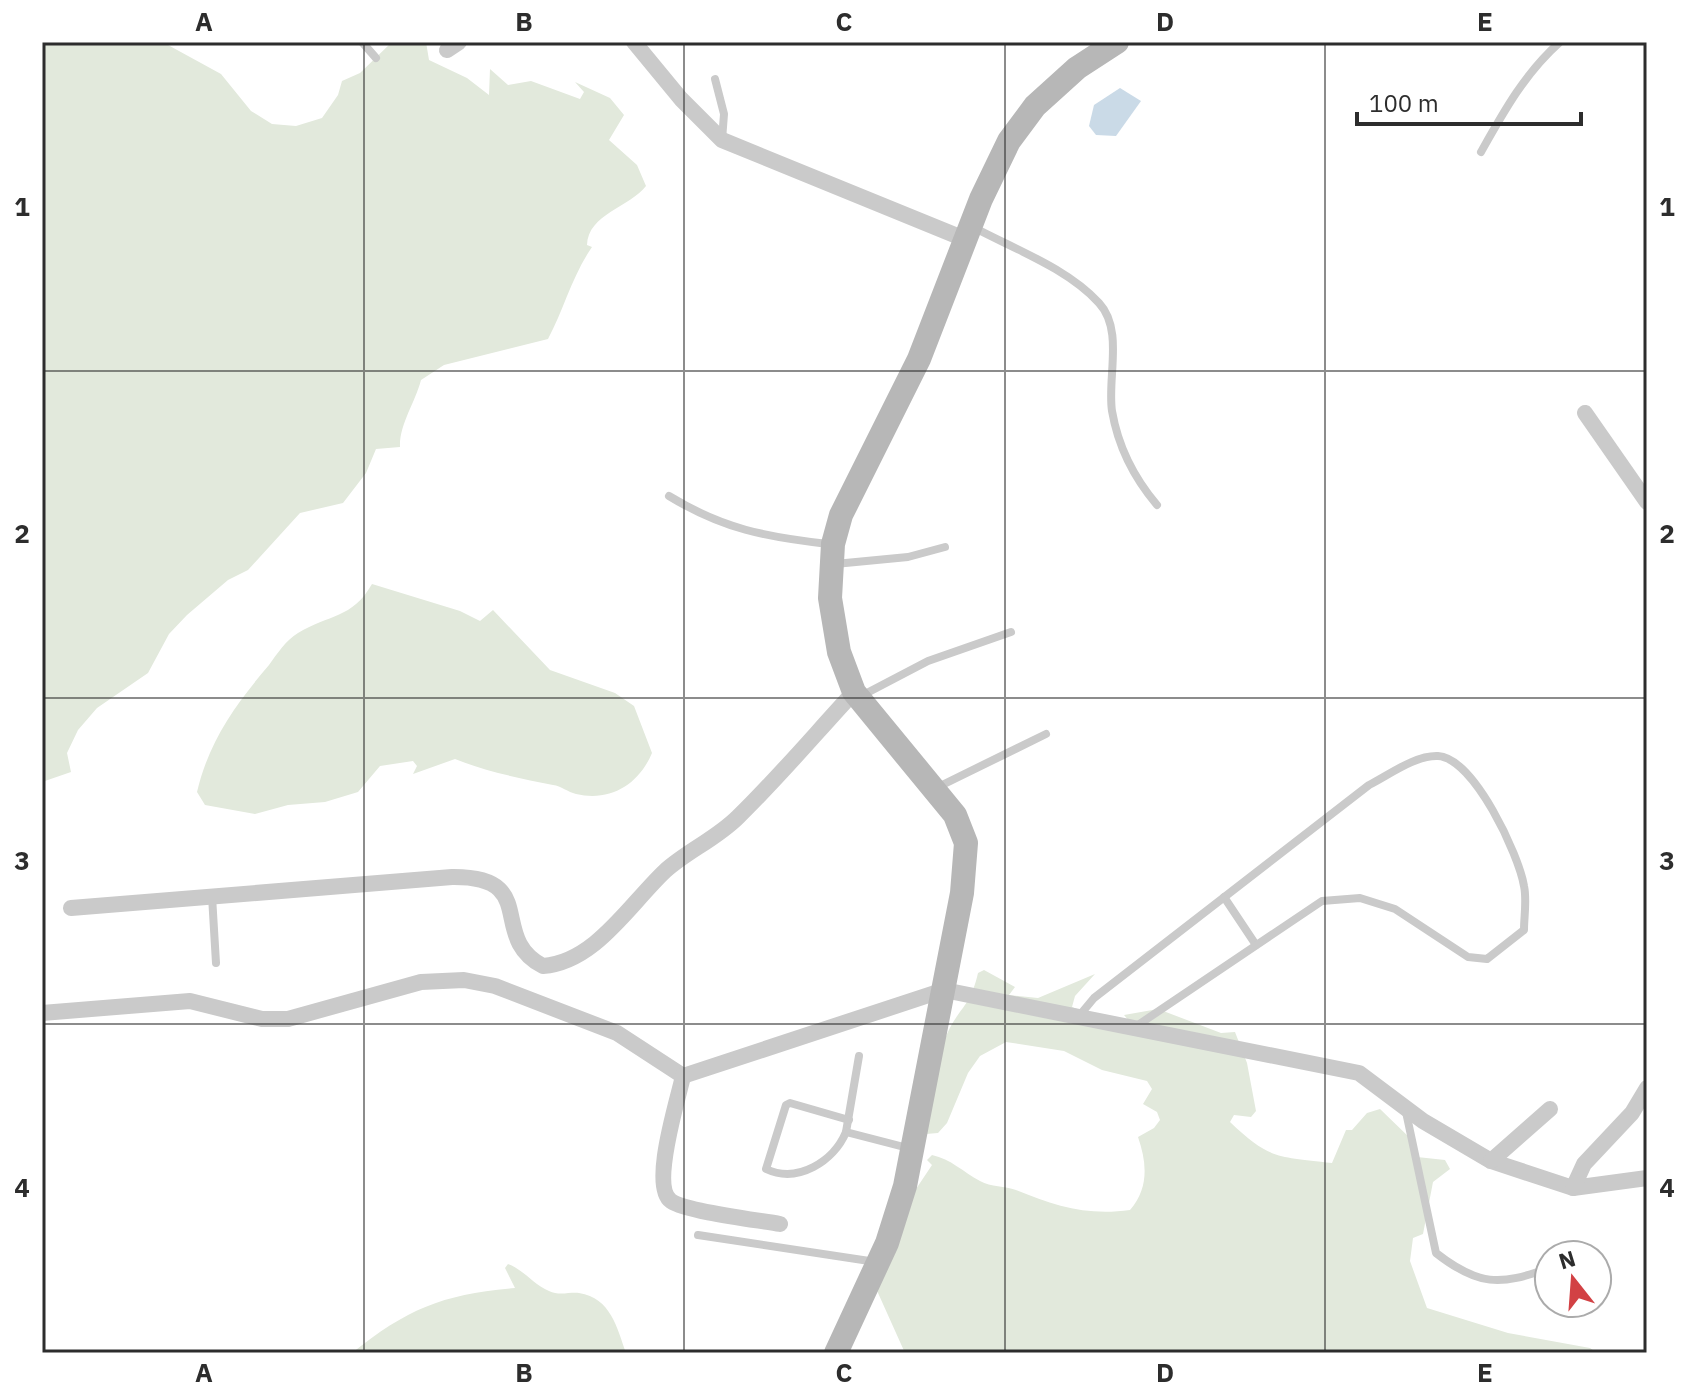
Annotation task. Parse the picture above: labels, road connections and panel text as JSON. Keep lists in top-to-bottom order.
{
  "scale_bar": "100 m",
  "north": "top",
  "grid": {
    "columns": [
      "A",
      "B",
      "C",
      "D",
      "E"
    ],
    "rows": [
      "1",
      "2",
      "3",
      "4"
    ]
  }
}
